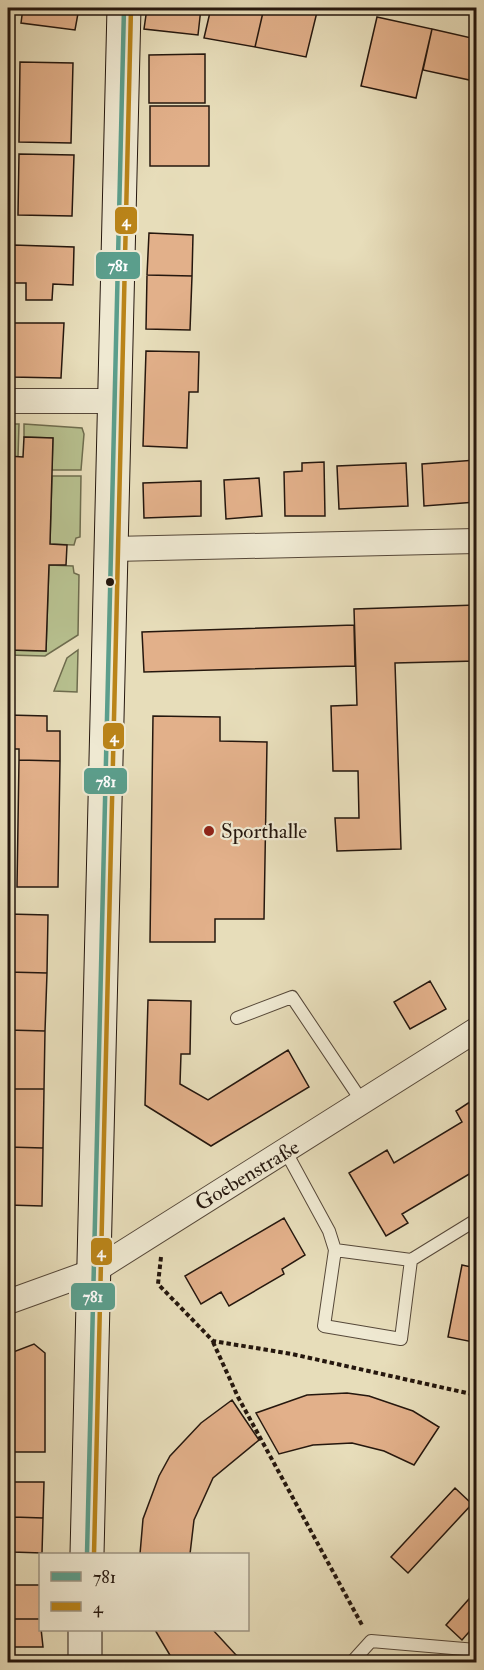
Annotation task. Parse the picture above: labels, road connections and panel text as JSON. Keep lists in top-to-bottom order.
{
  "streets": {
    "street": ["Goebenstraße"]
  },
  "places": ["Sporthalle"],
  "lines": ["transit line 781", "transit line 4"],
  "legend": ["781", "4"]
}
